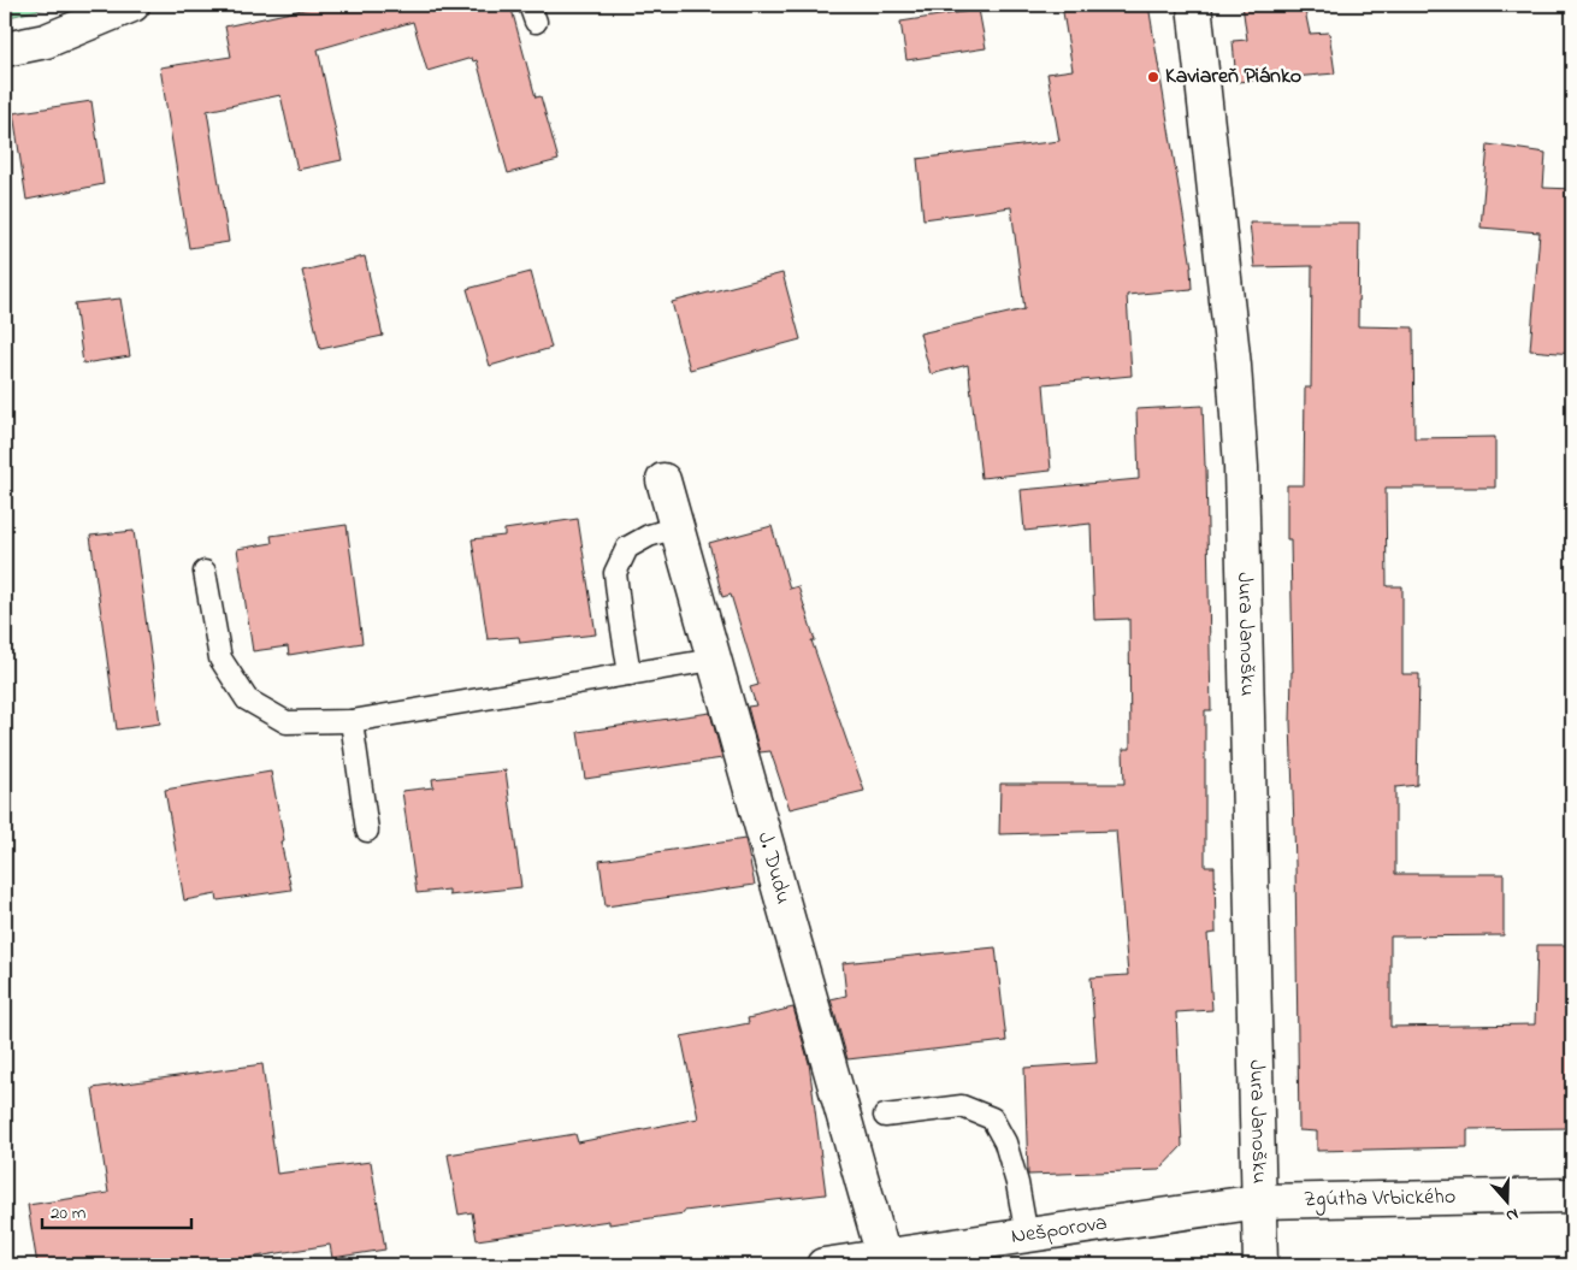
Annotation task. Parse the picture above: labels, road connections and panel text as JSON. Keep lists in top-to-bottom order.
{
  "streets": {
    "street": [
      "Jura Janošku",
      "J. Dudu",
      "Zgútha Vrbického",
      "Nešporova"
    ]
  },
  "crossings": [
    ["Jura Janošku", "Zgútha Vrbického"],
    ["Jura Janošku", "Nešporova"],
    ["J. Dudu", "Nešporova"],
    ["Zgútha Vrbického", "Nešporova"]
  ],
  "places": ["Kaviareň Piánko"],
  "scale_bar": "20 m",
  "north": "bottom"
}
